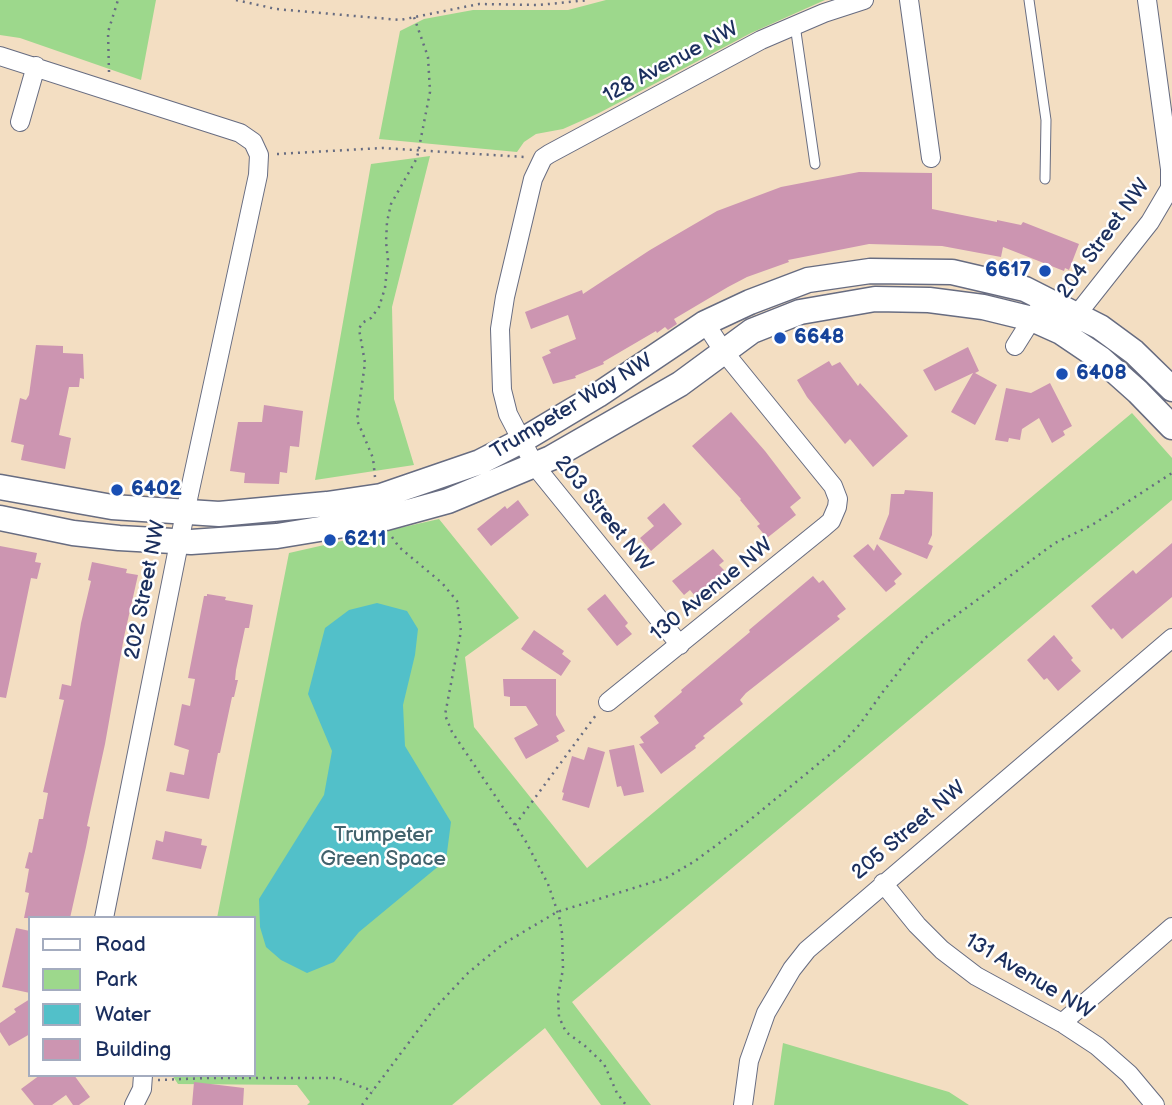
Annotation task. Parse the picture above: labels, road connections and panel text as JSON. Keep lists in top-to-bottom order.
{
  "streets": {
    "street": [
      "128 Avenue NW",
      "204 Street NW",
      "Trumpeter Way NW",
      "203 Street NW",
      "202 Street NW",
      "130 Avenue NW",
      "205 Street NW",
      "131 Avenue NW"
    ]
  },
  "crossings": [
    ["128 Avenue NW", "203 Street NW"],
    ["204 Street NW", "Trumpeter Way NW"],
    ["Trumpeter Way NW", "203 Street NW"],
    ["Trumpeter Way NW", "202 Street NW"],
    ["Trumpeter Way NW", "130 Avenue NW"],
    ["203 Street NW", "130 Avenue NW"],
    ["205 Street NW", "131 Avenue NW"]
  ],
  "parks": ["Trumpeter Green Space"],
  "places": [
    "6617",
    "6648",
    "6408",
    "6402",
    "6211"
  ],
  "legend": [
    "Road",
    "Park",
    "Water",
    "Building"
  ]
}
